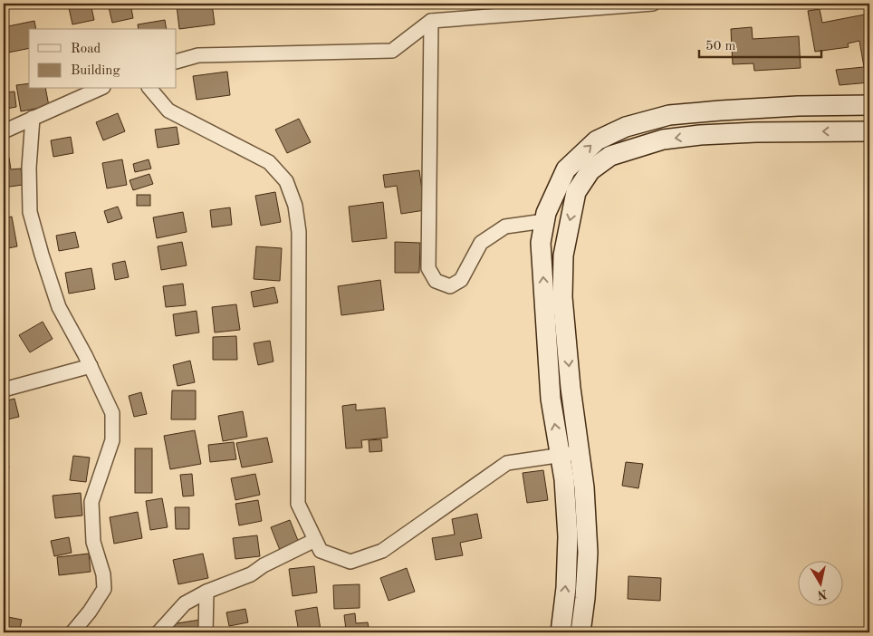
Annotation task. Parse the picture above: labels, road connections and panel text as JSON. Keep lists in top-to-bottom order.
{
  "legend": ["Road", "Building"],
  "scale_bar": "50 m",
  "north": "bottom"
}
